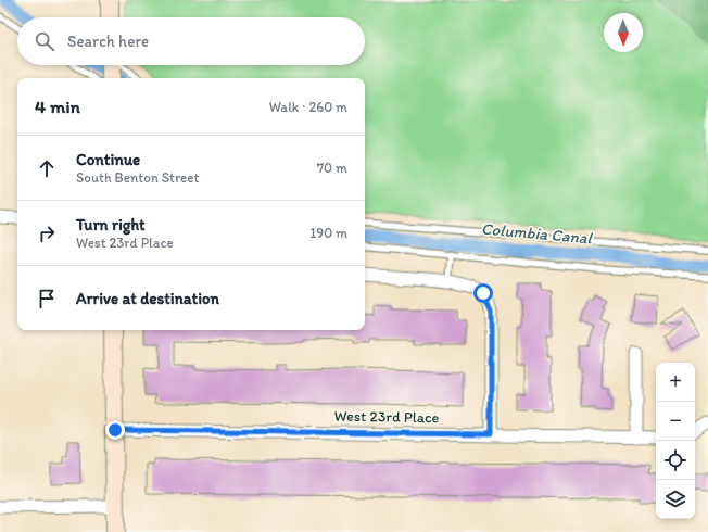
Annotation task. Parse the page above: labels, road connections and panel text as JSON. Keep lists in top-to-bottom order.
{
  "streets": {
    "street": ["West 23rd Place"]
  },
  "water": ["Columbia Canal"],
  "north": "bottom",
  "page": {
    "search": "Search here",
    "heading": ["4 min", "Walk · 260 m"],
    "list": [
      ["Continue", "South Benton Street", "70 m"],
      ["Turn right", "West 23rd Place", "190 m"],
      "Arrive at destination"
    ],
    "map_buttons": ["+", "−"]
  }
}
